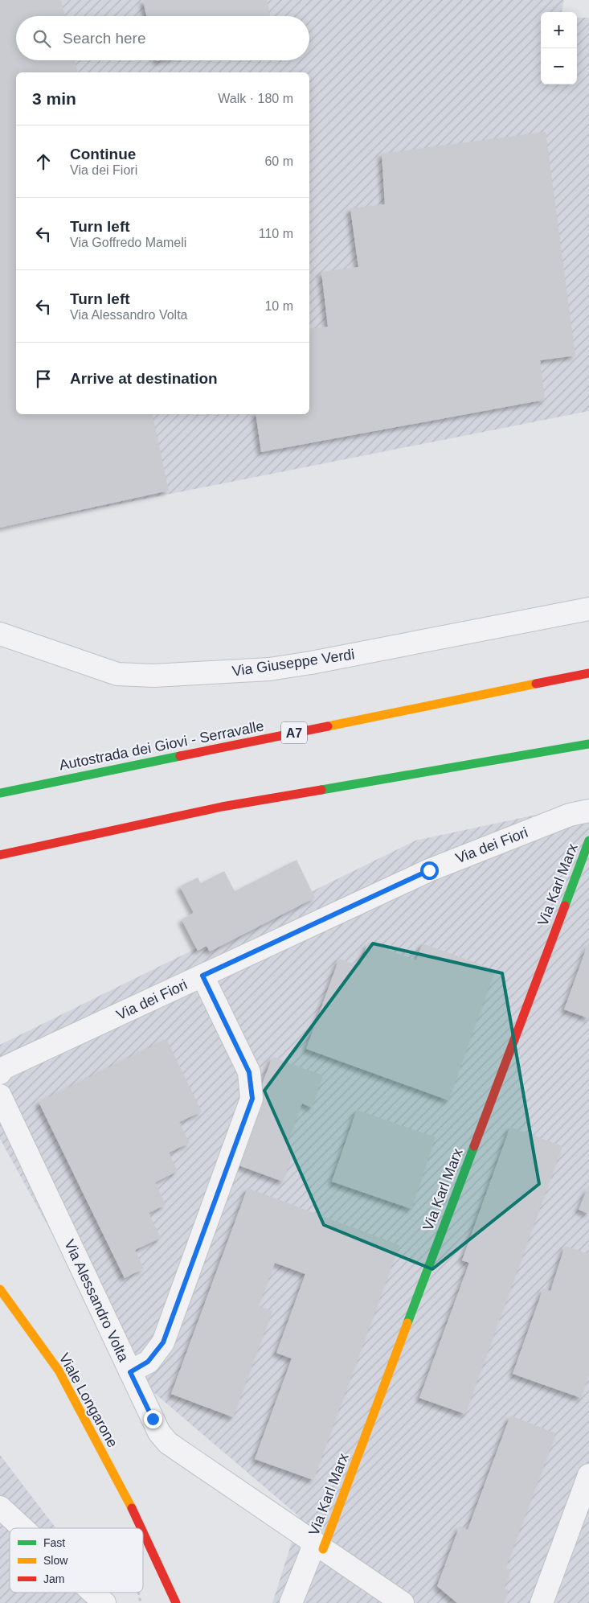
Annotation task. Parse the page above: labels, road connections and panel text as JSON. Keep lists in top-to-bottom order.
{
  "streets": {
    "main road": [
      "A7",
      "Autostrada dei Giovi - Serravalle",
      "Via Karl Marx",
      "Viale Longarone"
    ],
    "street": ["Via Giuseppe Verdi", "Via dei Fiori", "Via Alessandro Volta"]
  },
  "crossings": [
    ["Via Karl Marx", "Via Alessandro Volta"]
  ],
  "legend": ["Fast", "Slow", "Jam"],
  "page": {
    "map_buttons": ["+", "−"],
    "search": "Search here",
    "heading": ["3 min", "Walk · 180 m"],
    "list": [
      ["Continue", "Via dei Fiori", "60 m"],
      ["Turn left", "Via Goffredo Mameli", "110 m"],
      ["Turn left", "Via Alessandro Volta", "10 m"],
      "Arrive at destination"
    ]
  }
}
